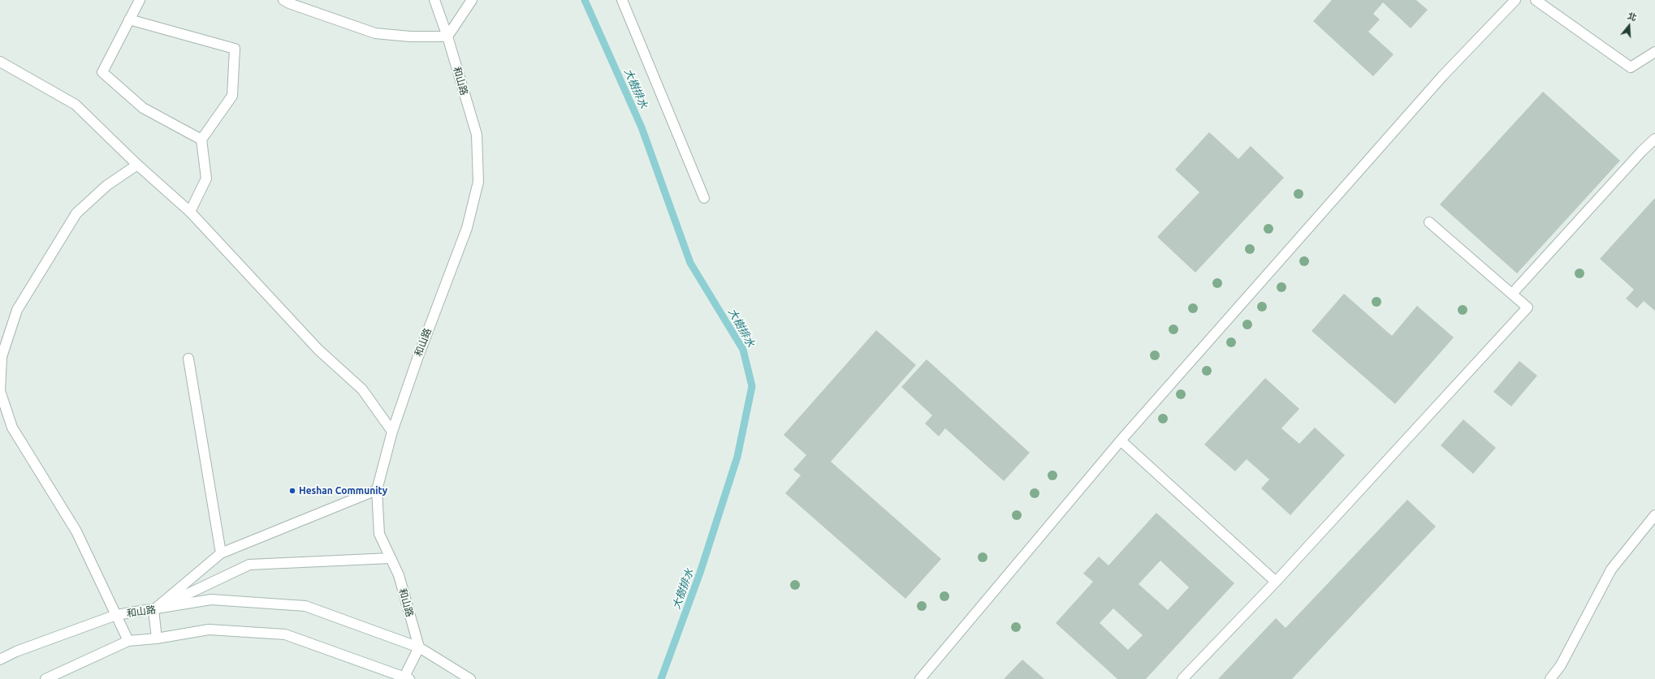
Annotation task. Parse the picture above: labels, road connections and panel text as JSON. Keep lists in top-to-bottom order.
{
  "streets": {
    "street": ["和山路"]
  },
  "water": ["大樹排水"],
  "places": ["Heshan Community"],
  "north": "top"
}
